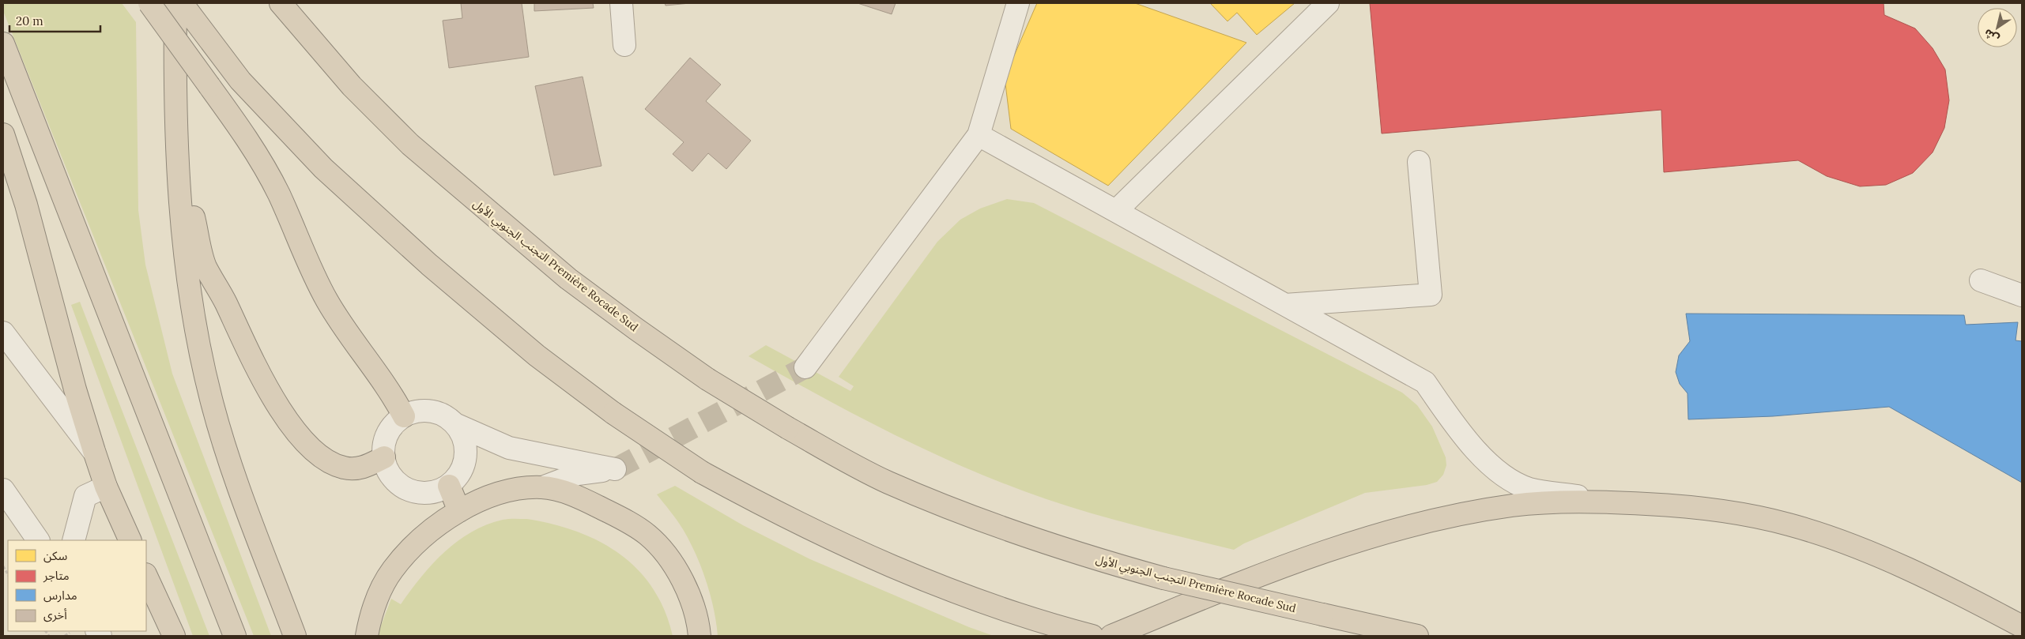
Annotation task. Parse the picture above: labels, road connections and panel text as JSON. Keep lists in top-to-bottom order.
{
  "streets": {
    "highway": ["التجنب الجنوبي الأول Première Rocade Sud"]
  },
  "legend": [
    "سكن",
    "متاجر",
    "مدارس",
    "أخرى"
  ],
  "scale_bar": "20 m",
  "north": "bottom left"
}
